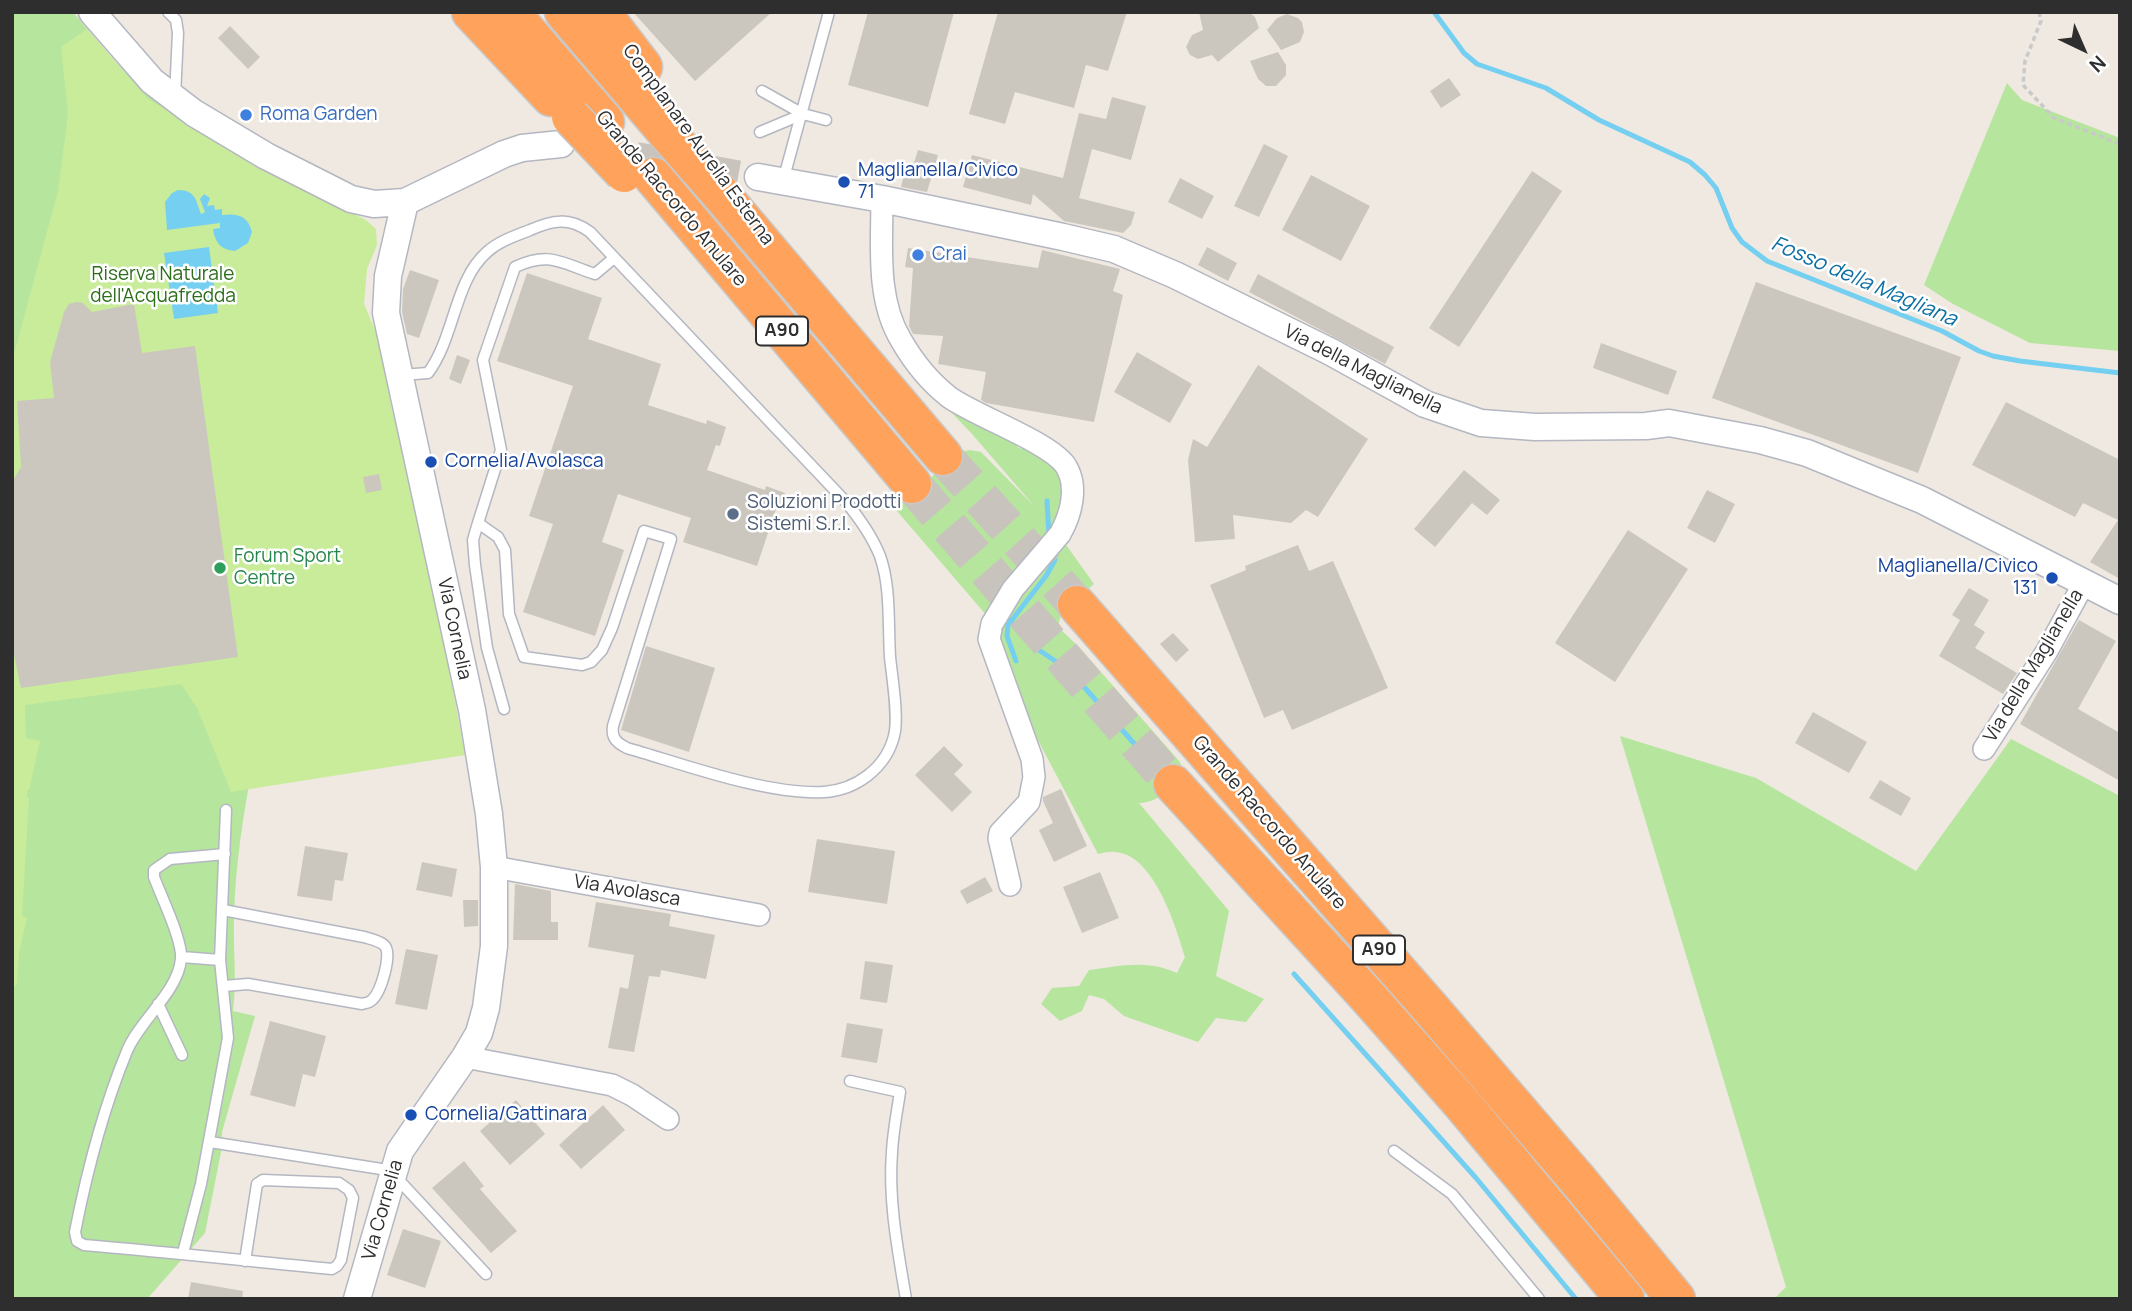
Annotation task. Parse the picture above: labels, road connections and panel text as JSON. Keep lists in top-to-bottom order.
{
  "streets": {
    "highway": ["Complanare Aurelia Esterna", "Grande Raccordo Anulare", "A90"],
    "street": ["Via della Maglianella", "Via Cornelia", "Via Avolasca"]
  },
  "crossings": [
    ["Complanare Aurelia Esterna", "Grande Raccordo Anulare"],
    ["Complanare Aurelia Esterna", "Via della Maglianella"],
    ["Via Cornelia", "Via Avolasca"]
  ],
  "water": ["Fosso della Magliana"],
  "parks": ["Riserva Naturale dell'Acquafredda"],
  "places": [
    "Roma Garden",
    "Maglianella/Civico 71",
    "Crai",
    "Cornelia/Avolasca",
    "Soluzioni Prodotti Sistemi S.r.l.",
    "Forum Sport Centre",
    "Maglianella/Civico 131",
    "Cornelia/Gattinara"
  ],
  "north": "bottom right"
}
